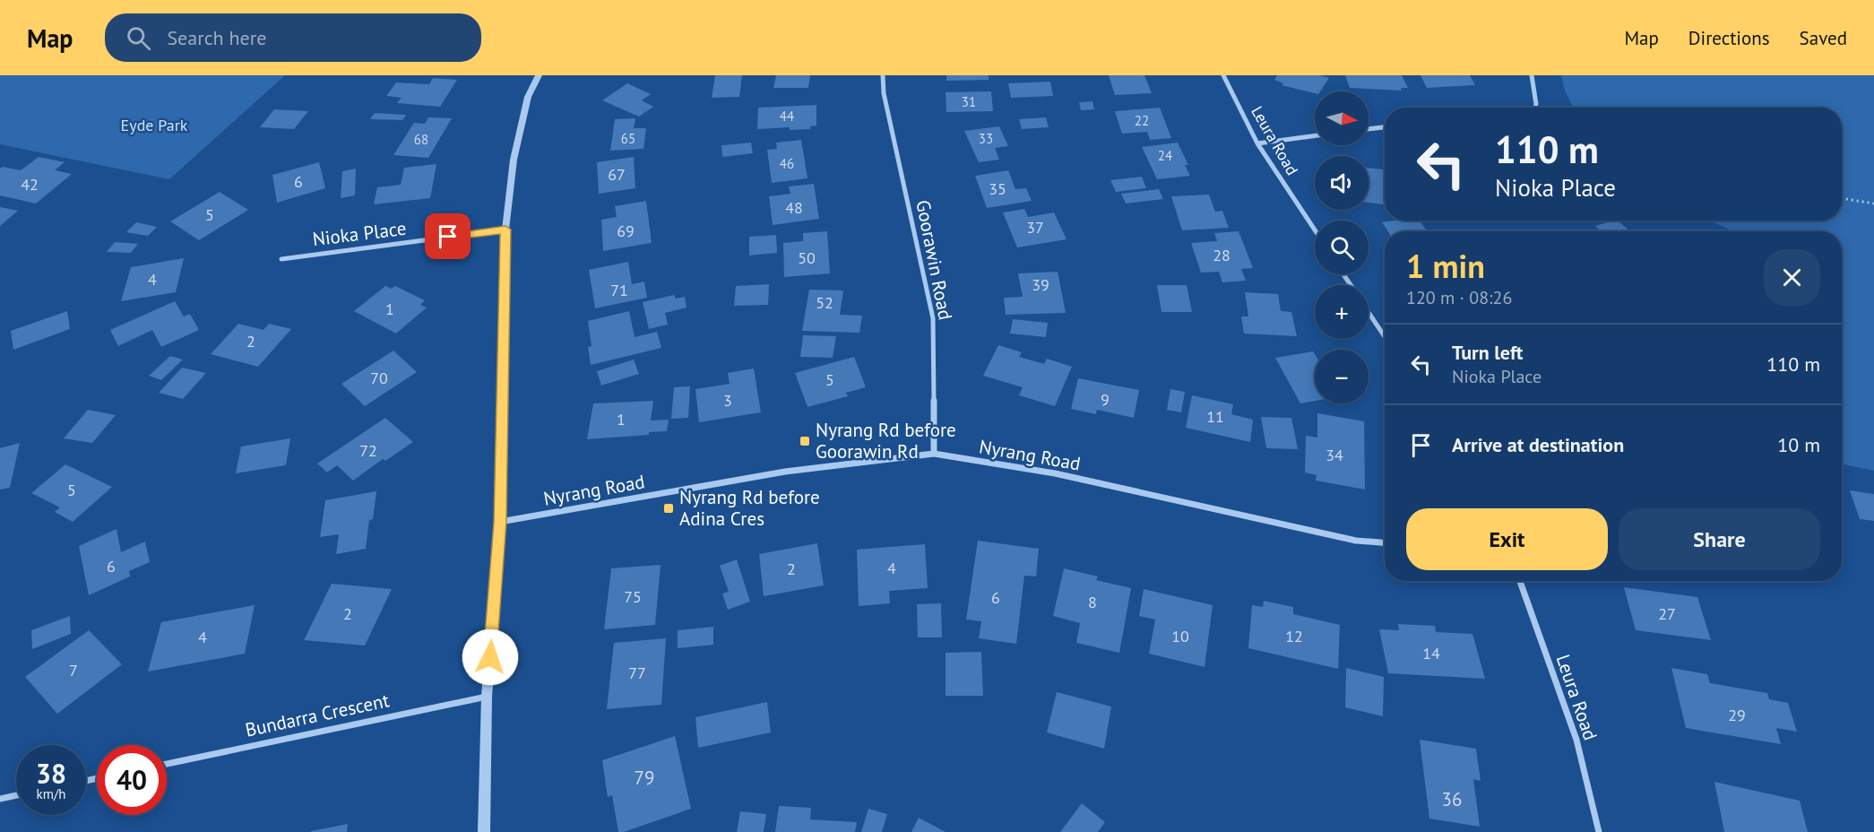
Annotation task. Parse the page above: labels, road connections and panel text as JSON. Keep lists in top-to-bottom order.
{
  "streets": {
    "street": [
      "Leura Road",
      "Nioka Place",
      "Goorawin Road",
      "Nyrang Road",
      "Bundarra Crescent"
    ]
  },
  "crossings": [
    ["Goorawin Road", "Nyrang Road"]
  ],
  "parks": ["Eyde Park"],
  "places": {
    "transit": ["Nyrang Rd before Goorawin Rd", "Nyrang Rd before Adina Cres"]
  },
  "house_numbers": [
    "31",
    "44",
    "22",
    "65",
    "33",
    "68",
    "24",
    "46",
    "67",
    "6",
    "42",
    "35",
    "48",
    "5",
    "37",
    "69",
    "28",
    "50",
    "4",
    "39",
    "71",
    "52",
    "1",
    "2",
    "70",
    "5",
    "9",
    "3",
    "11",
    "1",
    "72",
    "34",
    "5",
    "6",
    "4",
    "2",
    "75",
    "6",
    "8",
    "2",
    "27",
    "10",
    "12",
    "4",
    "14",
    "7",
    "77",
    "29",
    "79",
    "36"
  ],
  "north": "right",
  "page": {
    "header": "Map",
    "search": "Search here",
    "nav": ["Map", "Directions", "Saved"],
    "map_buttons": ["+", "−"],
    "turn": ["110 m", "Nioka Place"],
    "heading": ["1 min", "120 m · 08:26"],
    "list": [
      {
        "name": "Turn left",
        "note": "Nioka Place",
        "value": "110 m"
      },
      {
        "name": "Arrive at destination",
        "value": "10 m"
      }
    ],
    "buttons": ["Exit", "Share"],
    "speed": "38 km/h",
    "limit": "40"
  }
}
